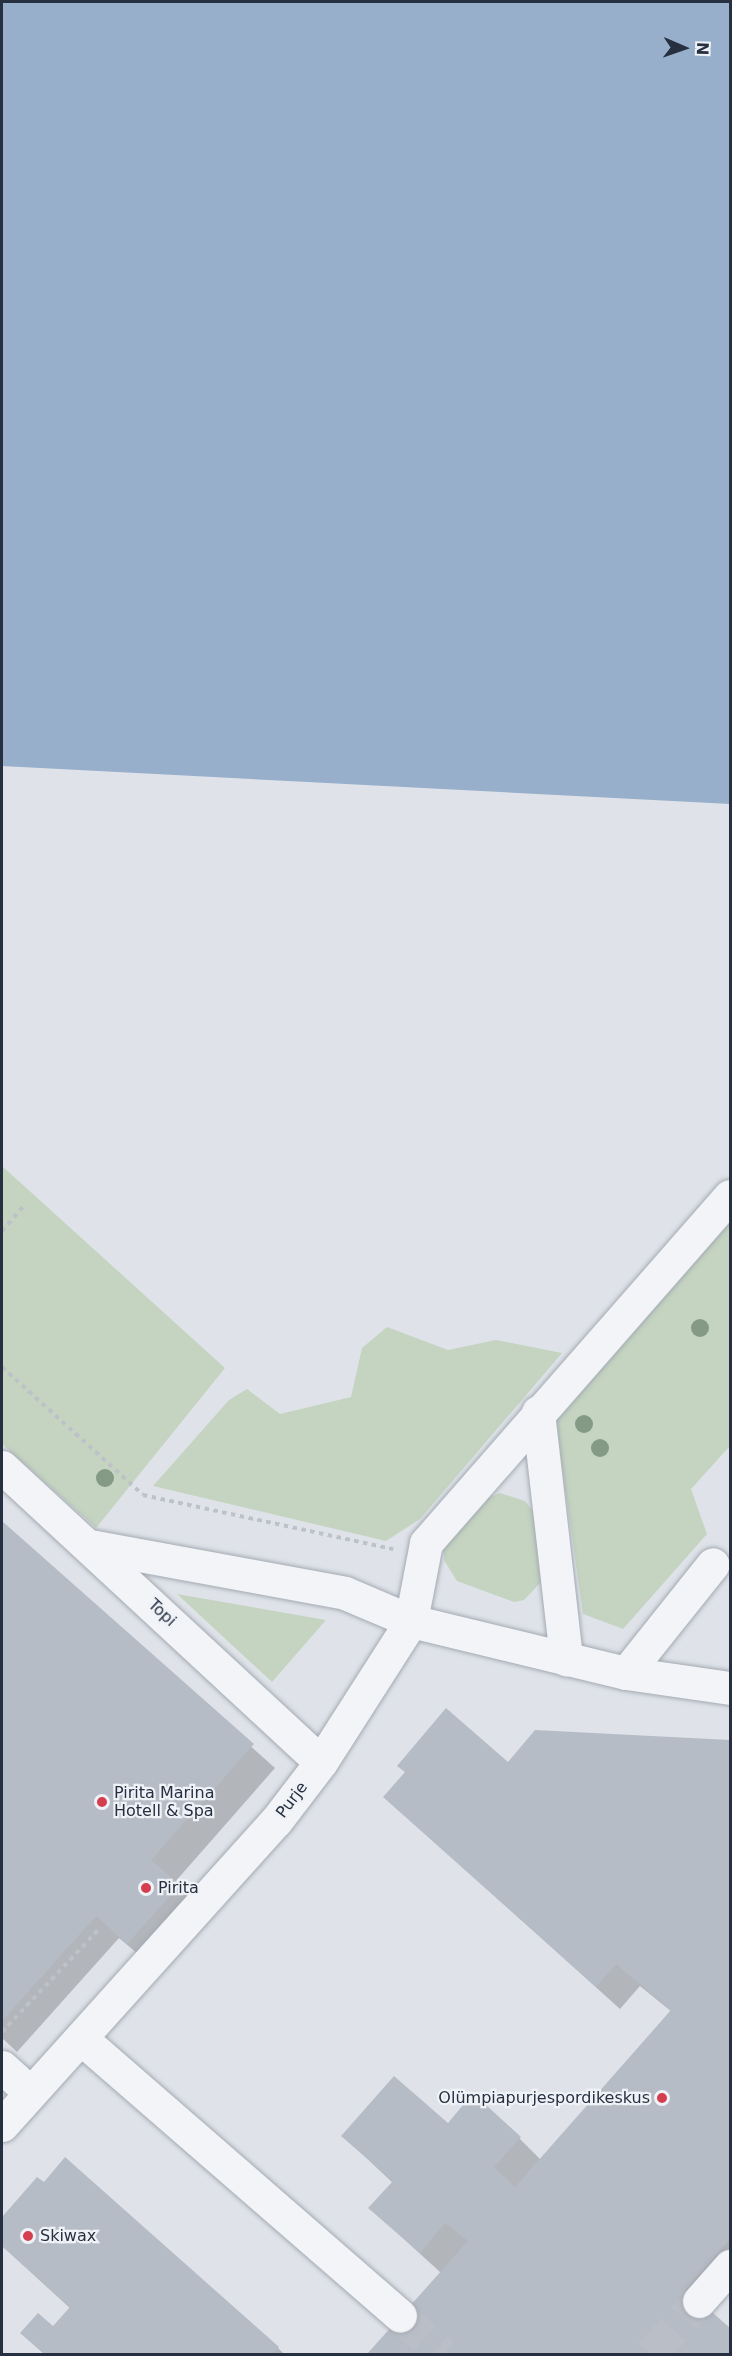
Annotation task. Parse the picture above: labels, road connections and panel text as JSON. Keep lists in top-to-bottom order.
{
  "streets": {
    "street": ["Topi", "Purje"]
  },
  "crossings": [
    ["Topi", "Purje"]
  ],
  "places": [
    "Pirita Marina Hotell & Spa",
    "Pirita",
    "Olümpiapurjespordikeskus",
    "Skiwax"
  ],
  "north": "right"
}
